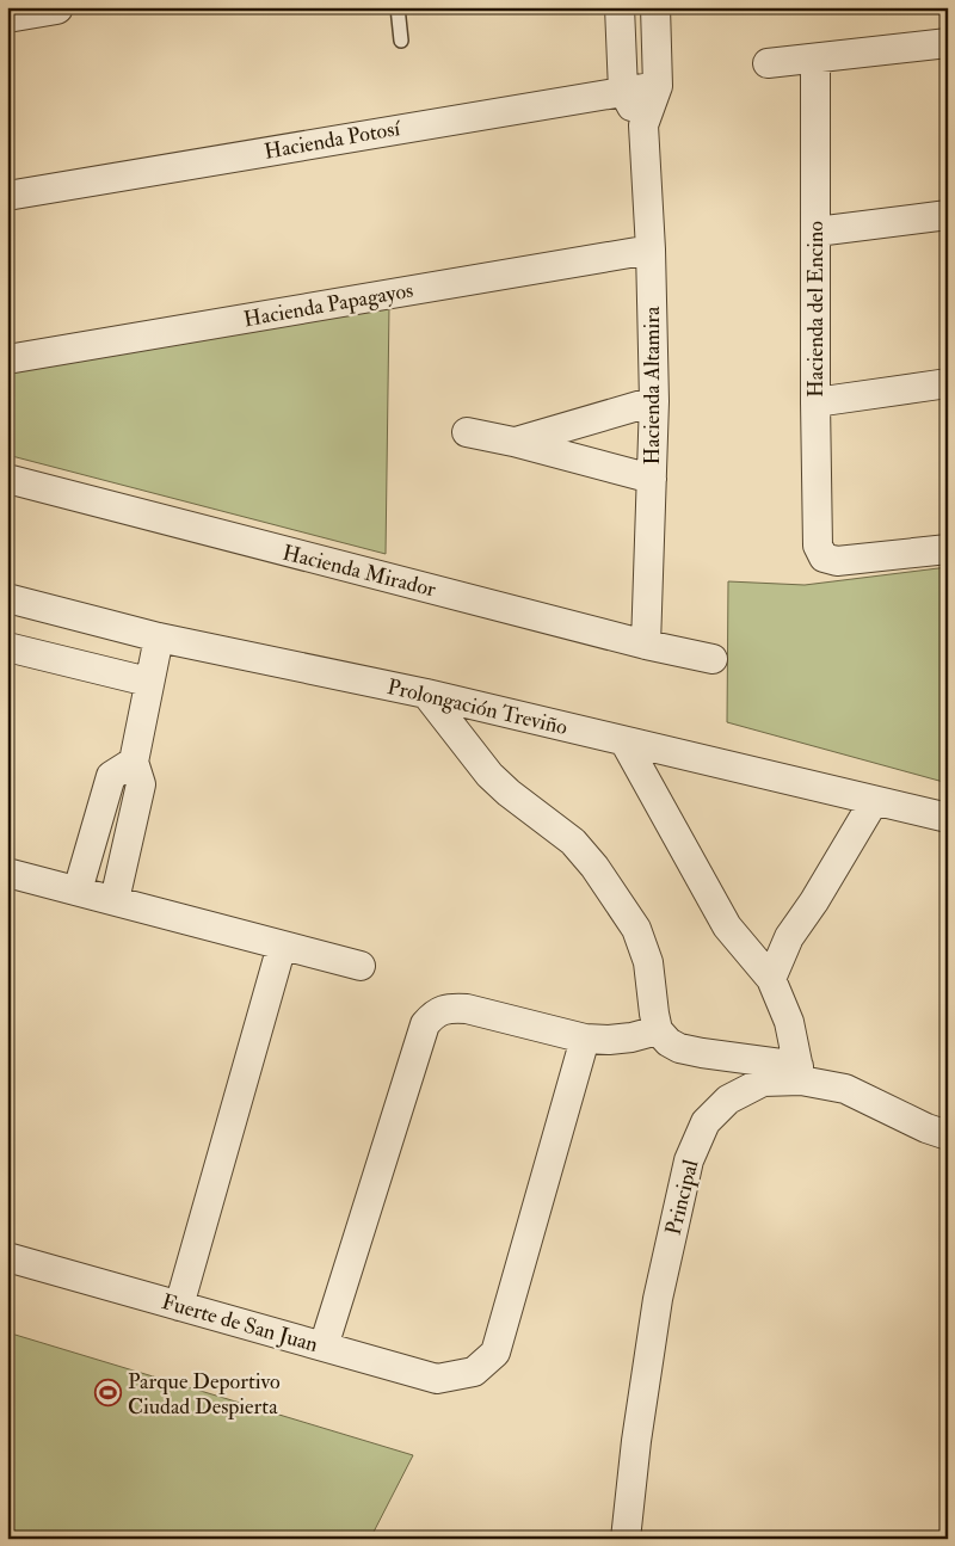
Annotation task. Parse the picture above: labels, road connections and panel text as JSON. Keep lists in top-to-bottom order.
{
  "streets": {
    "street": [
      "Hacienda Potosí",
      "Hacienda Papagayos",
      "Hacienda del Encino",
      "Hacienda Altamira",
      "Hacienda Mirador",
      "Prolongación Treviño",
      "Principal",
      "Fuerte de San Juan"
    ]
  },
  "crossings": [
    ["Hacienda Potosí", "Hacienda Altamira"],
    ["Hacienda Papagayos", "Hacienda Altamira"],
    ["Hacienda Altamira", "Hacienda Mirador"]
  ],
  "places": {
    "sports": ["Parque Deportivo Ciudad Despierta"]
  }
}
